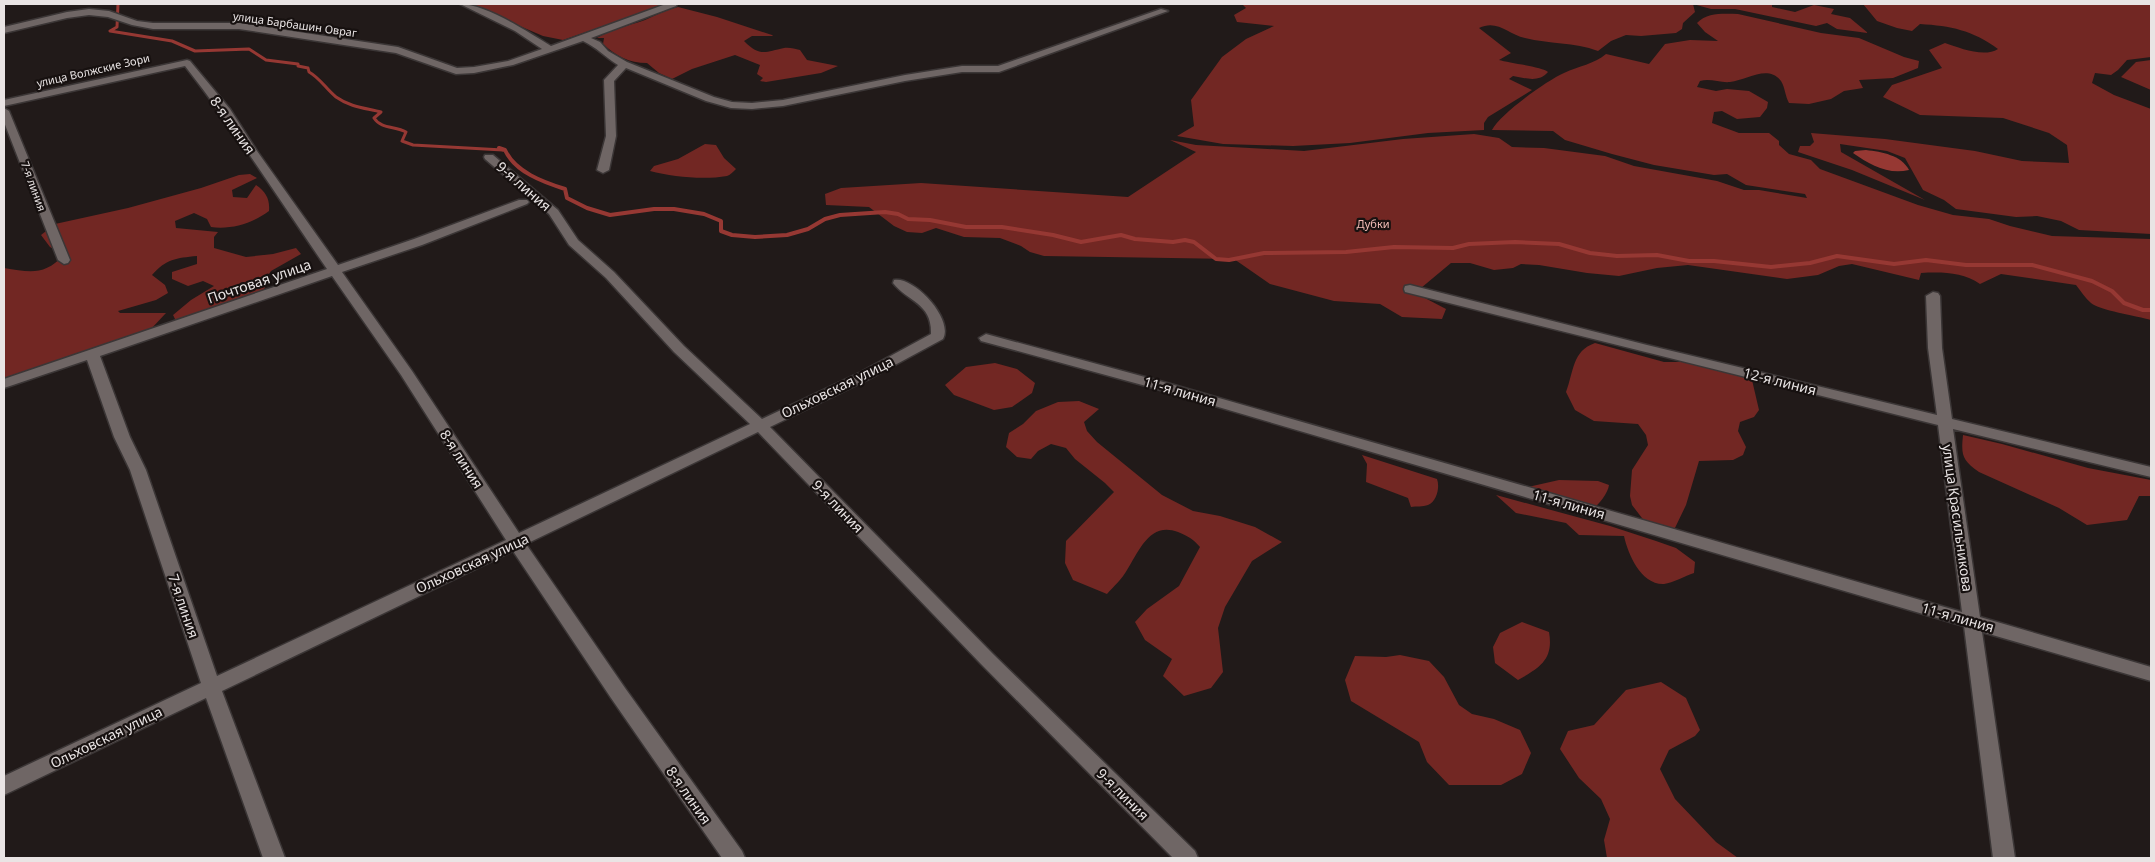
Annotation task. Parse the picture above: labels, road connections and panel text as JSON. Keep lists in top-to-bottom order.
{
  "streets": {
    "street": [
      "улица Барбашин Овраг",
      "улица Волжские Зори",
      "8-я линия",
      "7-я линия",
      "9-я линия",
      "Почтовая улица",
      "12-я линия",
      "Ольховская улица",
      "11-я линия",
      "улица Красильникова"
    ]
  },
  "crossings": [
    ["улица Волжские Зори", "8-я линия"],
    ["8-я линия", "Почтовая улица"],
    ["8-я линия", "Ольховская улица"],
    ["7-я линия", "Почтовая улица"],
    ["7-я линия", "Ольховская улица"],
    ["9-я линия", "Ольховская улица"],
    ["12-я линия", "улица Красильникова"],
    ["11-я линия", "улица Красильникова"]
  ],
  "parks": ["Дубки"]
}
